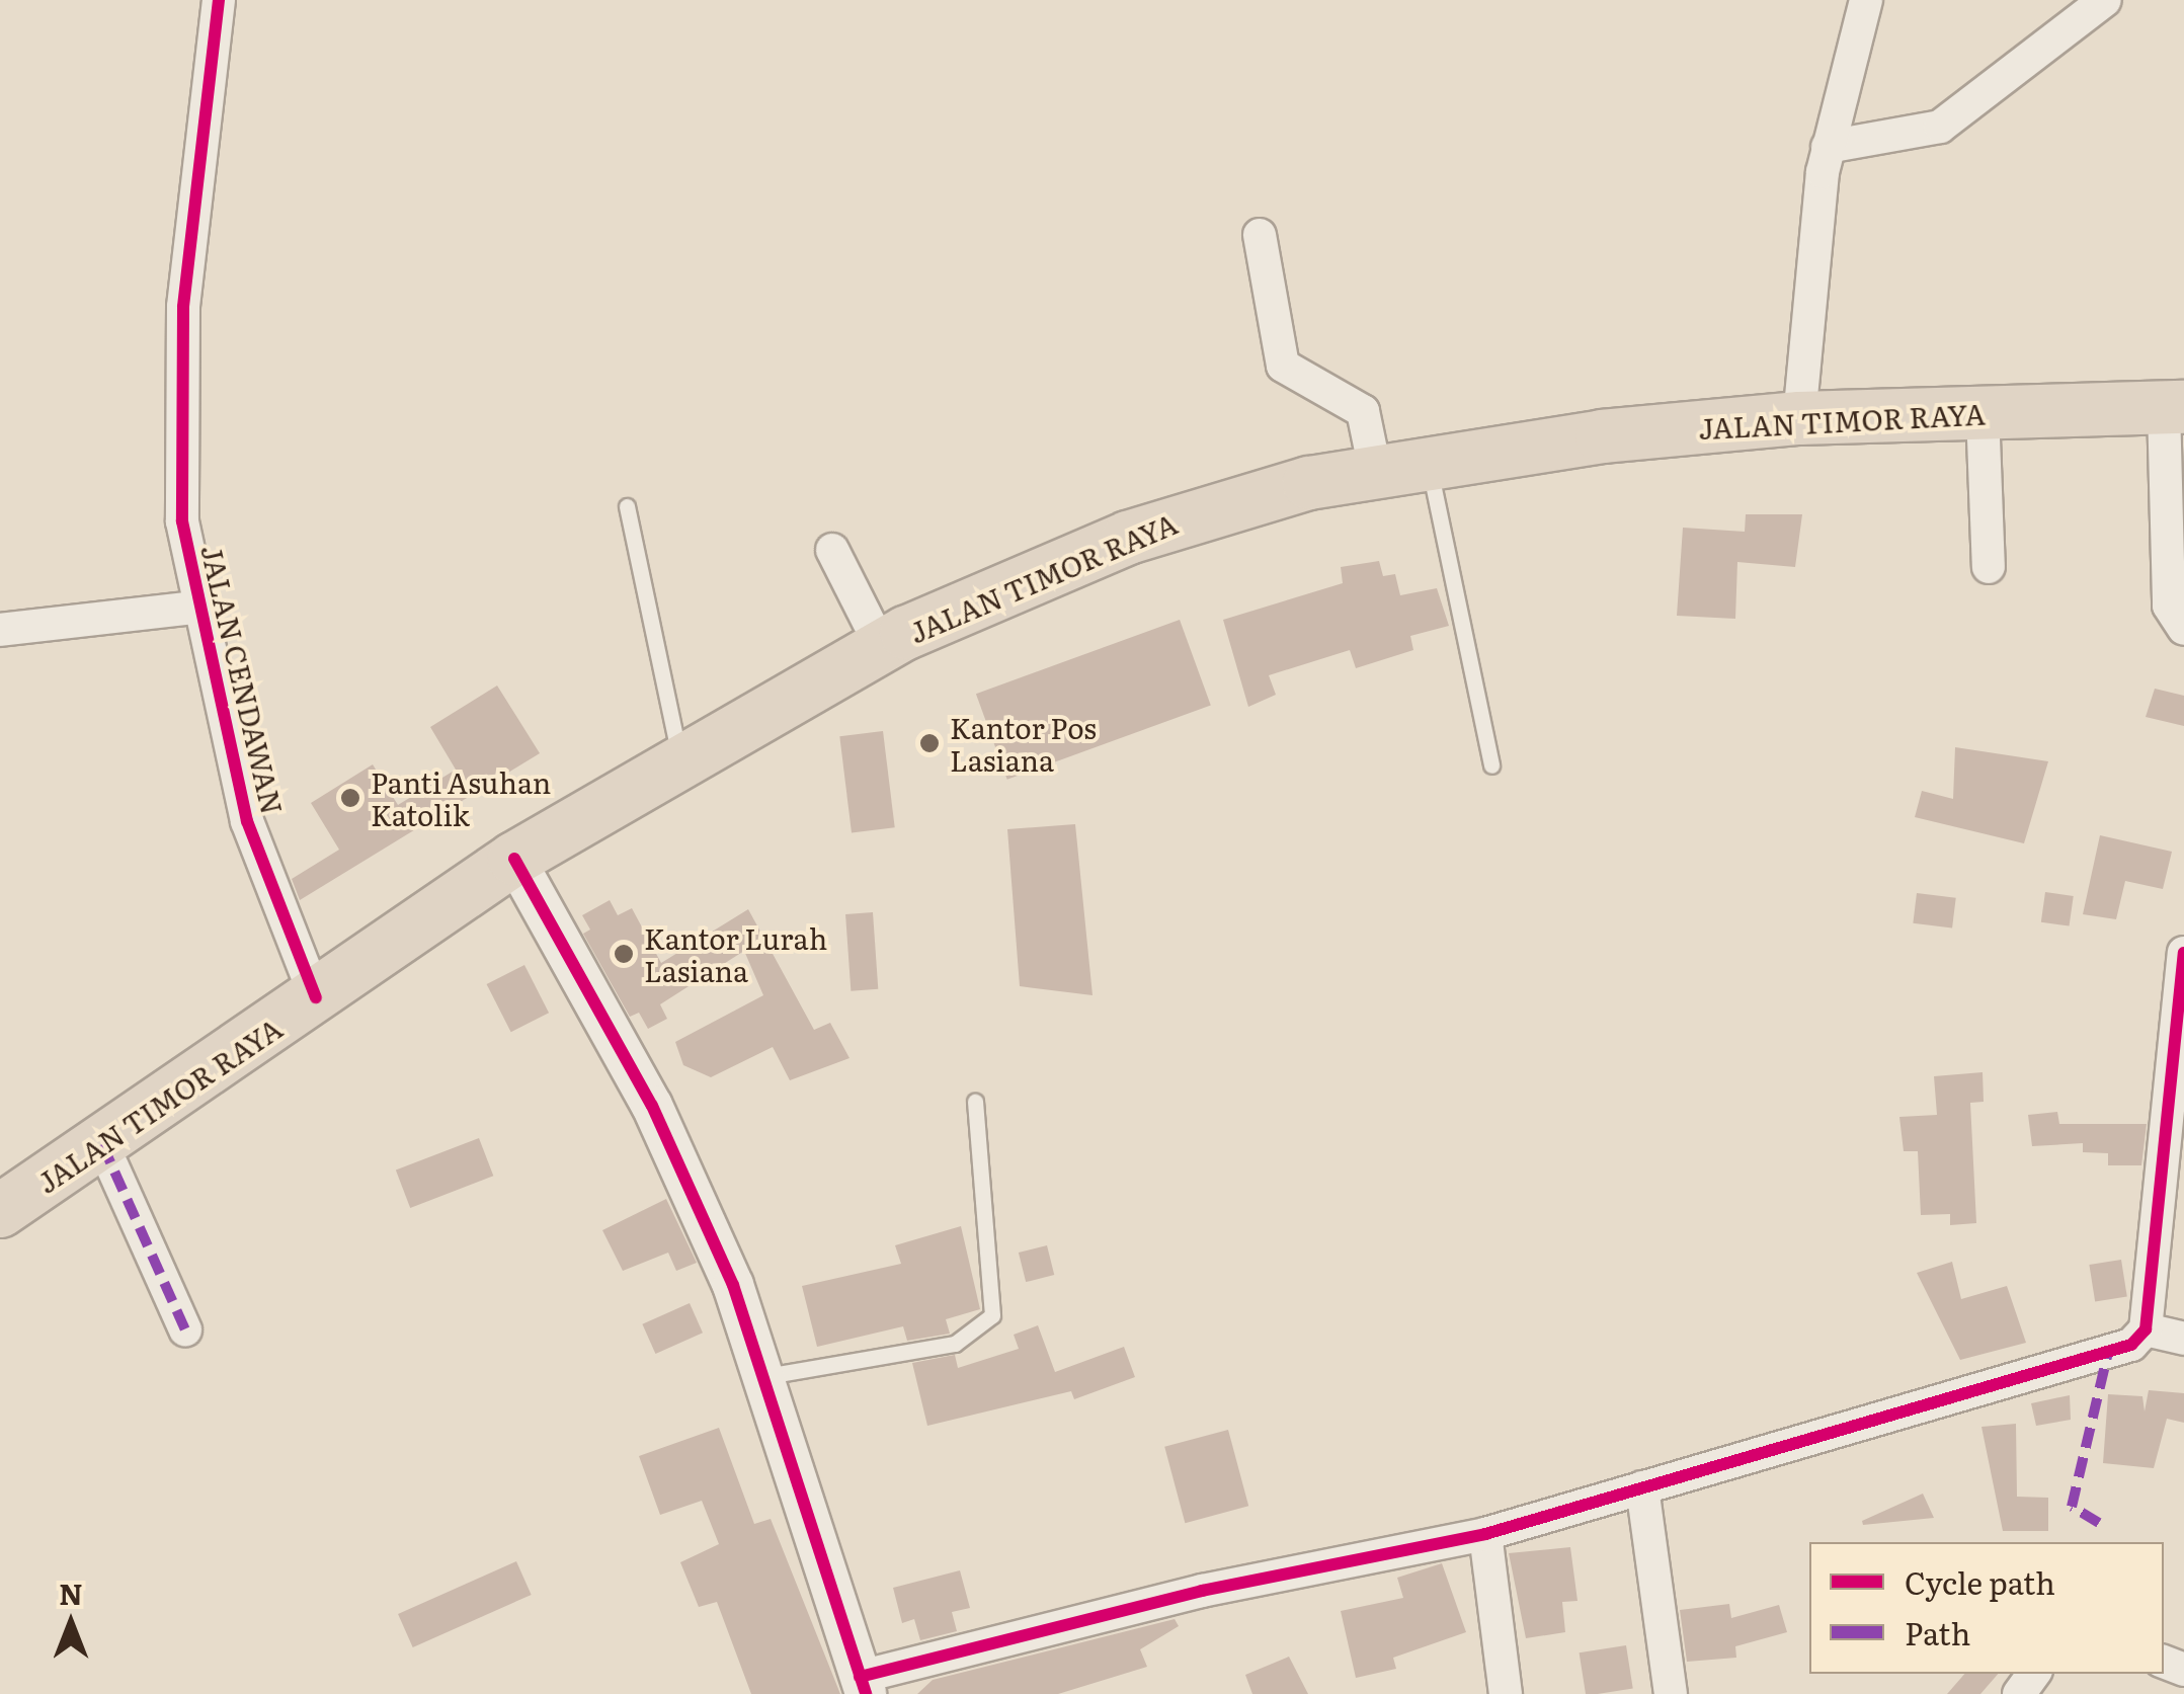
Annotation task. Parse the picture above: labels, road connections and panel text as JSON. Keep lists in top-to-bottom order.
{
  "streets": {
    "highway": ["JALAN TIMOR RAYA"],
    "street": ["JALAN CENDAWAN"]
  },
  "crossings": [
    ["JALAN TIMOR RAYA", "JALAN CENDAWAN"]
  ],
  "places": ["Kantor Pos Lasiana", "Panti Asuhan Katolik", "Kantor Lurah Lasiana"],
  "legend": ["Cycle path", "Path"],
  "north": "top"
}
